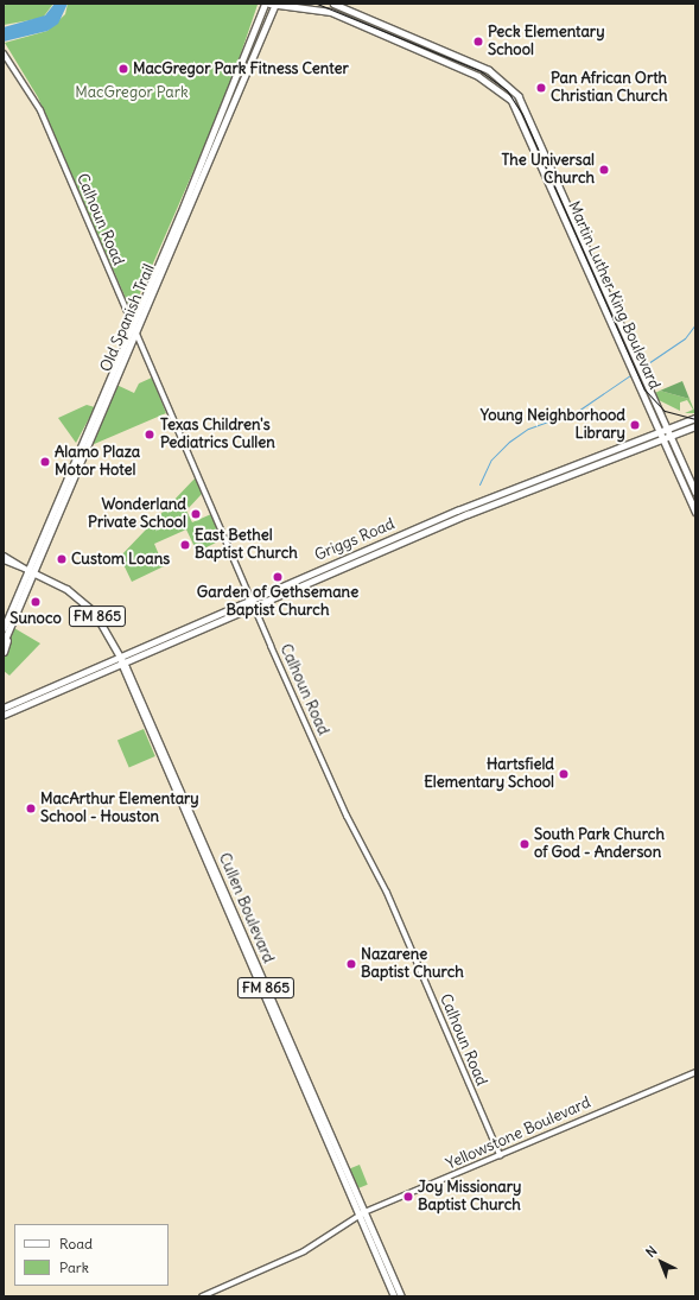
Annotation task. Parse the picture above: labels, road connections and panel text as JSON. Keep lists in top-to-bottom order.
{
  "streets": {
    "main road": [
      "Martin Luther King Boulevard",
      "Old Spanish Trail",
      "Griggs Road",
      "FM 865",
      "Cullen Boulevard"
    ],
    "street": ["Calhoun Road", "Yellowstone Boulevard"]
  },
  "crossings": [
    ["Calhoun Road", "Old Spanish Trail"],
    ["Calhoun Road", "Griggs Road"],
    ["Calhoun Road", "Yellowstone Boulevard"],
    ["Martin Luther King Boulevard", "Old Spanish Trail"],
    ["Martin Luther King Boulevard", "Griggs Road"],
    ["Old Spanish Trail", "Cullen Boulevard"],
    ["Griggs Road", "Cullen Boulevard"],
    ["Cullen Boulevard", "Yellowstone Boulevard"]
  ],
  "parks": ["MacGregor Park"],
  "places": [
    "Peck Elementary School",
    "MacGregor Park Fitness Center",
    "Pan African Orth Christian Church",
    "The Universal Church",
    "Young Neighborhood Library",
    "Texas Children's Pediatrics Cullen",
    "Alamo Plaza Motor Hotel",
    "Wonderland Private School",
    "East Bethel Baptist Church",
    "Custom Loans",
    "Garden of Gethsemane Baptist Church",
    "Sunoco",
    "Hartsfield Elementary School",
    "MacArthur Elementary School - Houston",
    "South Park Church of God - Anderson",
    "Nazarene Baptist Church",
    "Joy Missionary Baptist Church"
  ],
  "legend": ["Road", "Park"],
  "north": "top left"
}
